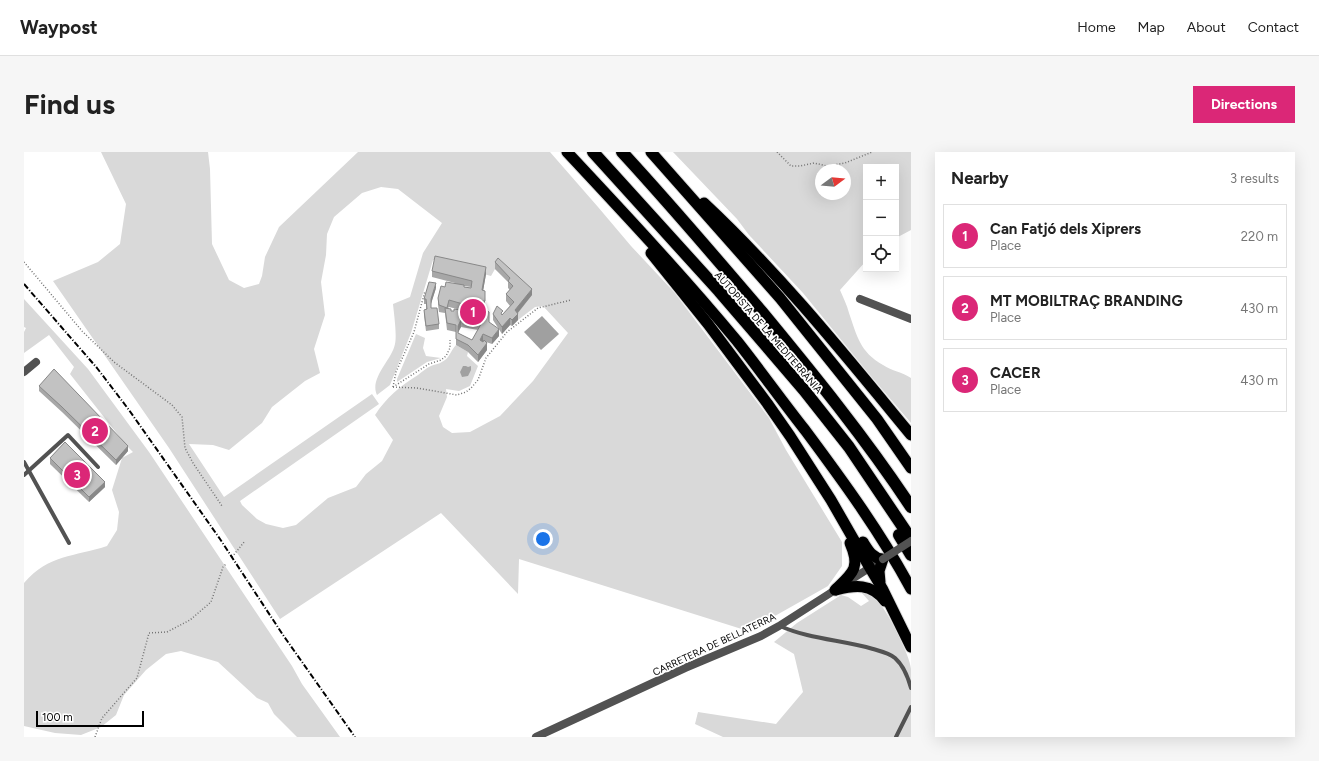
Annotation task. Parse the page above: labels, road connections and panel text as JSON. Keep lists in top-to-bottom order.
{
  "streets": {
    "highway": ["AUTOPISTA DE LA MEDITERRÀNIA"],
    "street": ["CARRETERA DE BELLATERRA"]
  },
  "crossings": [
    ["AUTOPISTA DE LA MEDITERRÀNIA", "CARRETERA DE BELLATERRA"]
  ],
  "scale_bar": "100 m",
  "north": "right",
  "page": {
    "header": "Waypost",
    "nav": [
      "Home",
      "Map",
      "About",
      "Contact"
    ],
    "buttons": "Directions",
    "title": "Find us",
    "heading": ["Nearby", "3 results"],
    "map_buttons": ["+", "−"],
    "list": [
      {
        "mark": "1",
        "name": "Can Fatjó dels Xiprers",
        "note": "Place",
        "value": "220 m"
      },
      {
        "mark": "2",
        "name": "MT MOBILTRAÇ BRANDING",
        "note": "Place",
        "value": "430 m"
      },
      {
        "mark": "3",
        "name": "CACER",
        "note": "Place",
        "value": "430 m"
      }
    ],
    "pins": ["1", "2", "3"],
    "scale": "100 m"
  }
}
